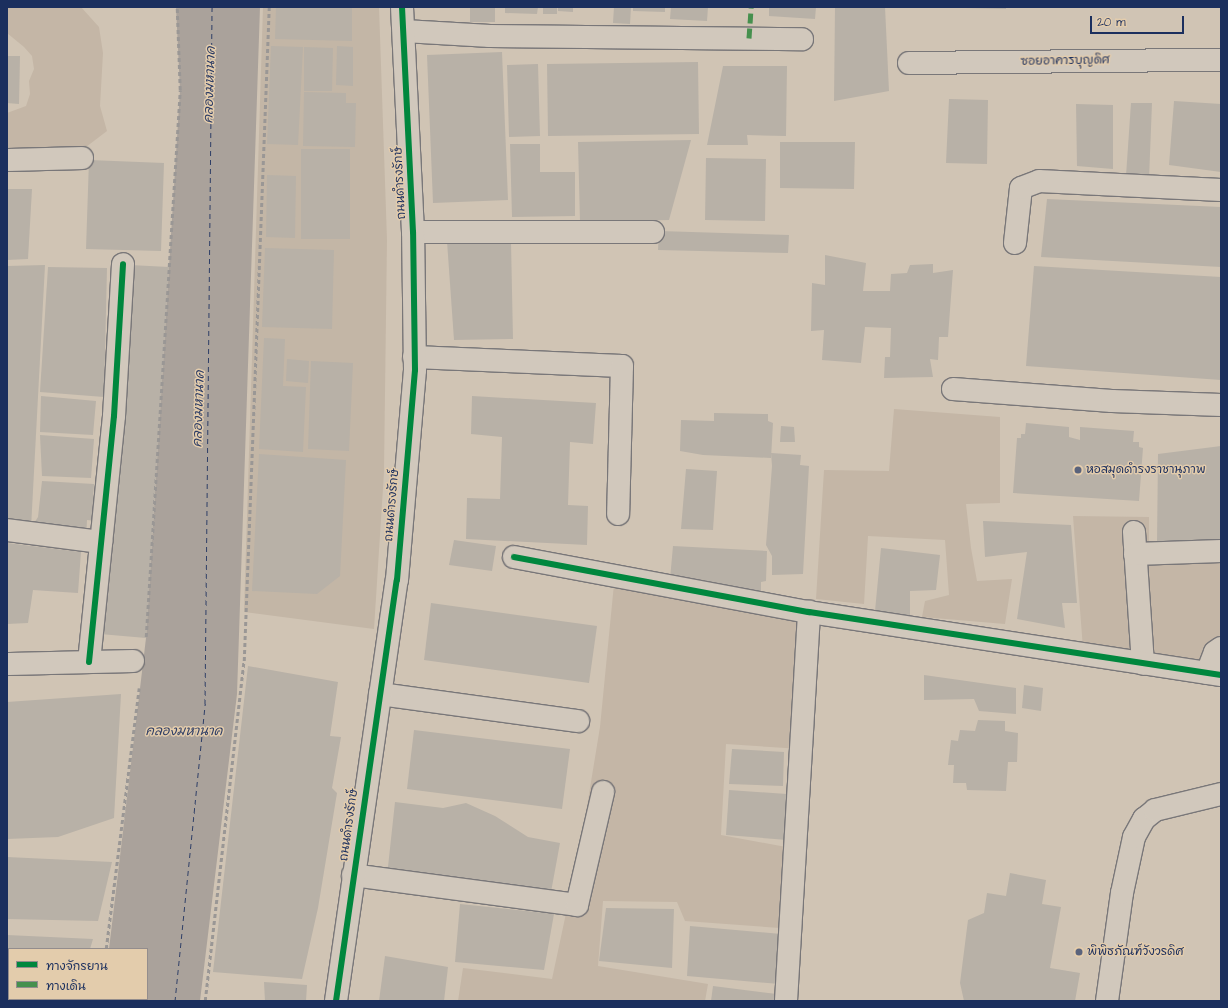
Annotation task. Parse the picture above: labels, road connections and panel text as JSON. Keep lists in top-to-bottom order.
{
  "streets": {
    "street": ["ซอยอาคารบุญดิศ", "ถนนดำรงรักษ์"]
  },
  "water": ["คลองมหานาค"],
  "places": ["หอสมุดดำรงราชานุภาพ", "พิพิธภัณฑ์วังวรดิศ"],
  "legend": ["ทางจักรยาน", "ทางเดิน"],
  "scale_bar": "20 m"
}
